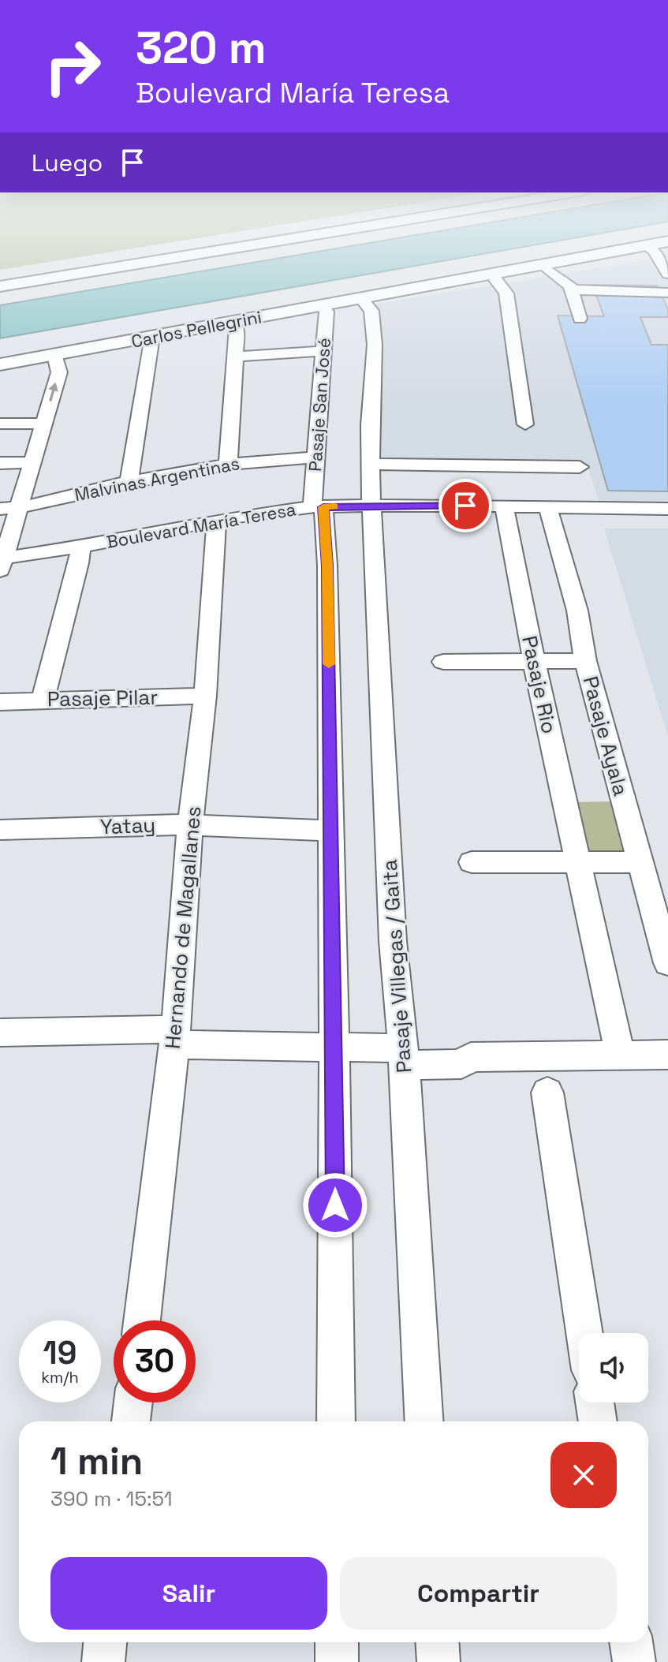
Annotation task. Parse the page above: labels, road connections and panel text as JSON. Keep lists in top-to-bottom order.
{
  "streets": {
    "main road": ["Carlos Pellegrini"],
    "street": [
      "Pasaje San José",
      "Malvinas Argentinas",
      "Boulevard María Teresa",
      "Pasaje Rio",
      "Pasaje Pilar",
      "Pasaje Ayala",
      "Yatay",
      "Hernando de Magallanes",
      "Pasaje Villegas / Gaita"
    ]
  },
  "crossings": [
    ["Carlos Pellegrini", "Pasaje San José"],
    ["Carlos Pellegrini", "Pasaje Villegas / Gaita"],
    ["Pasaje San José", "Malvinas Argentinas"],
    ["Pasaje San José", "Boulevard María Teresa"],
    ["Pasaje San José", "Yatay"],
    ["Boulevard María Teresa", "Pasaje Rio"],
    ["Boulevard María Teresa", "Pasaje Ayala"],
    ["Boulevard María Teresa", "Hernando de Magallanes"],
    ["Boulevard María Teresa", "Pasaje Villegas / Gaita"],
    ["Pasaje Pilar", "Hernando de Magallanes"],
    ["Yatay", "Hernando de Magallanes"]
  ],
  "page": {
    "turn": ["320 m", "Boulevard María Teresa"],
    "then": "Luego",
    "speed": "19 km/h",
    "limit": "30",
    "heading": ["1 min", "390 m · 15:51"],
    "buttons": ["Salir", "Compartir"]
  }
}
